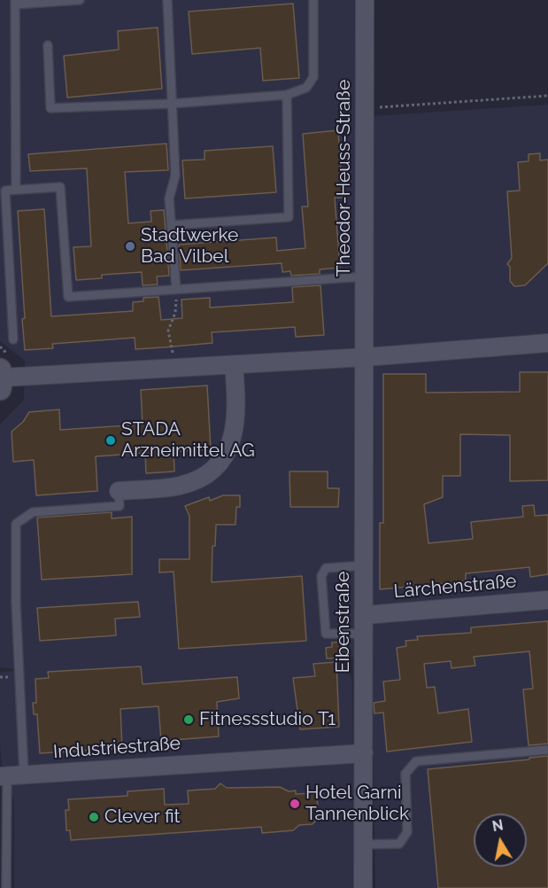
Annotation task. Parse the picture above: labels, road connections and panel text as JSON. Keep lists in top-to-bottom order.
{
  "streets": {
    "street": [
      "Theodor-Heuss-Straße",
      "Lärchenstraße",
      "Eibenstraße",
      "Industriestraße"
    ]
  },
  "crossings": [
    ["Theodor-Heuss-Straße", "Eibenstraße"],
    ["Lärchenstraße", "Eibenstraße"],
    ["Eibenstraße", "Industriestraße"]
  ],
  "places": [
    "Stadtwerke Bad Vilbel",
    "STADA Arzneimittel AG",
    "Fitnessstudio T1",
    "Hotel Garni Tannenblick",
    "Clever fit"
  ],
  "north": "top"
}
